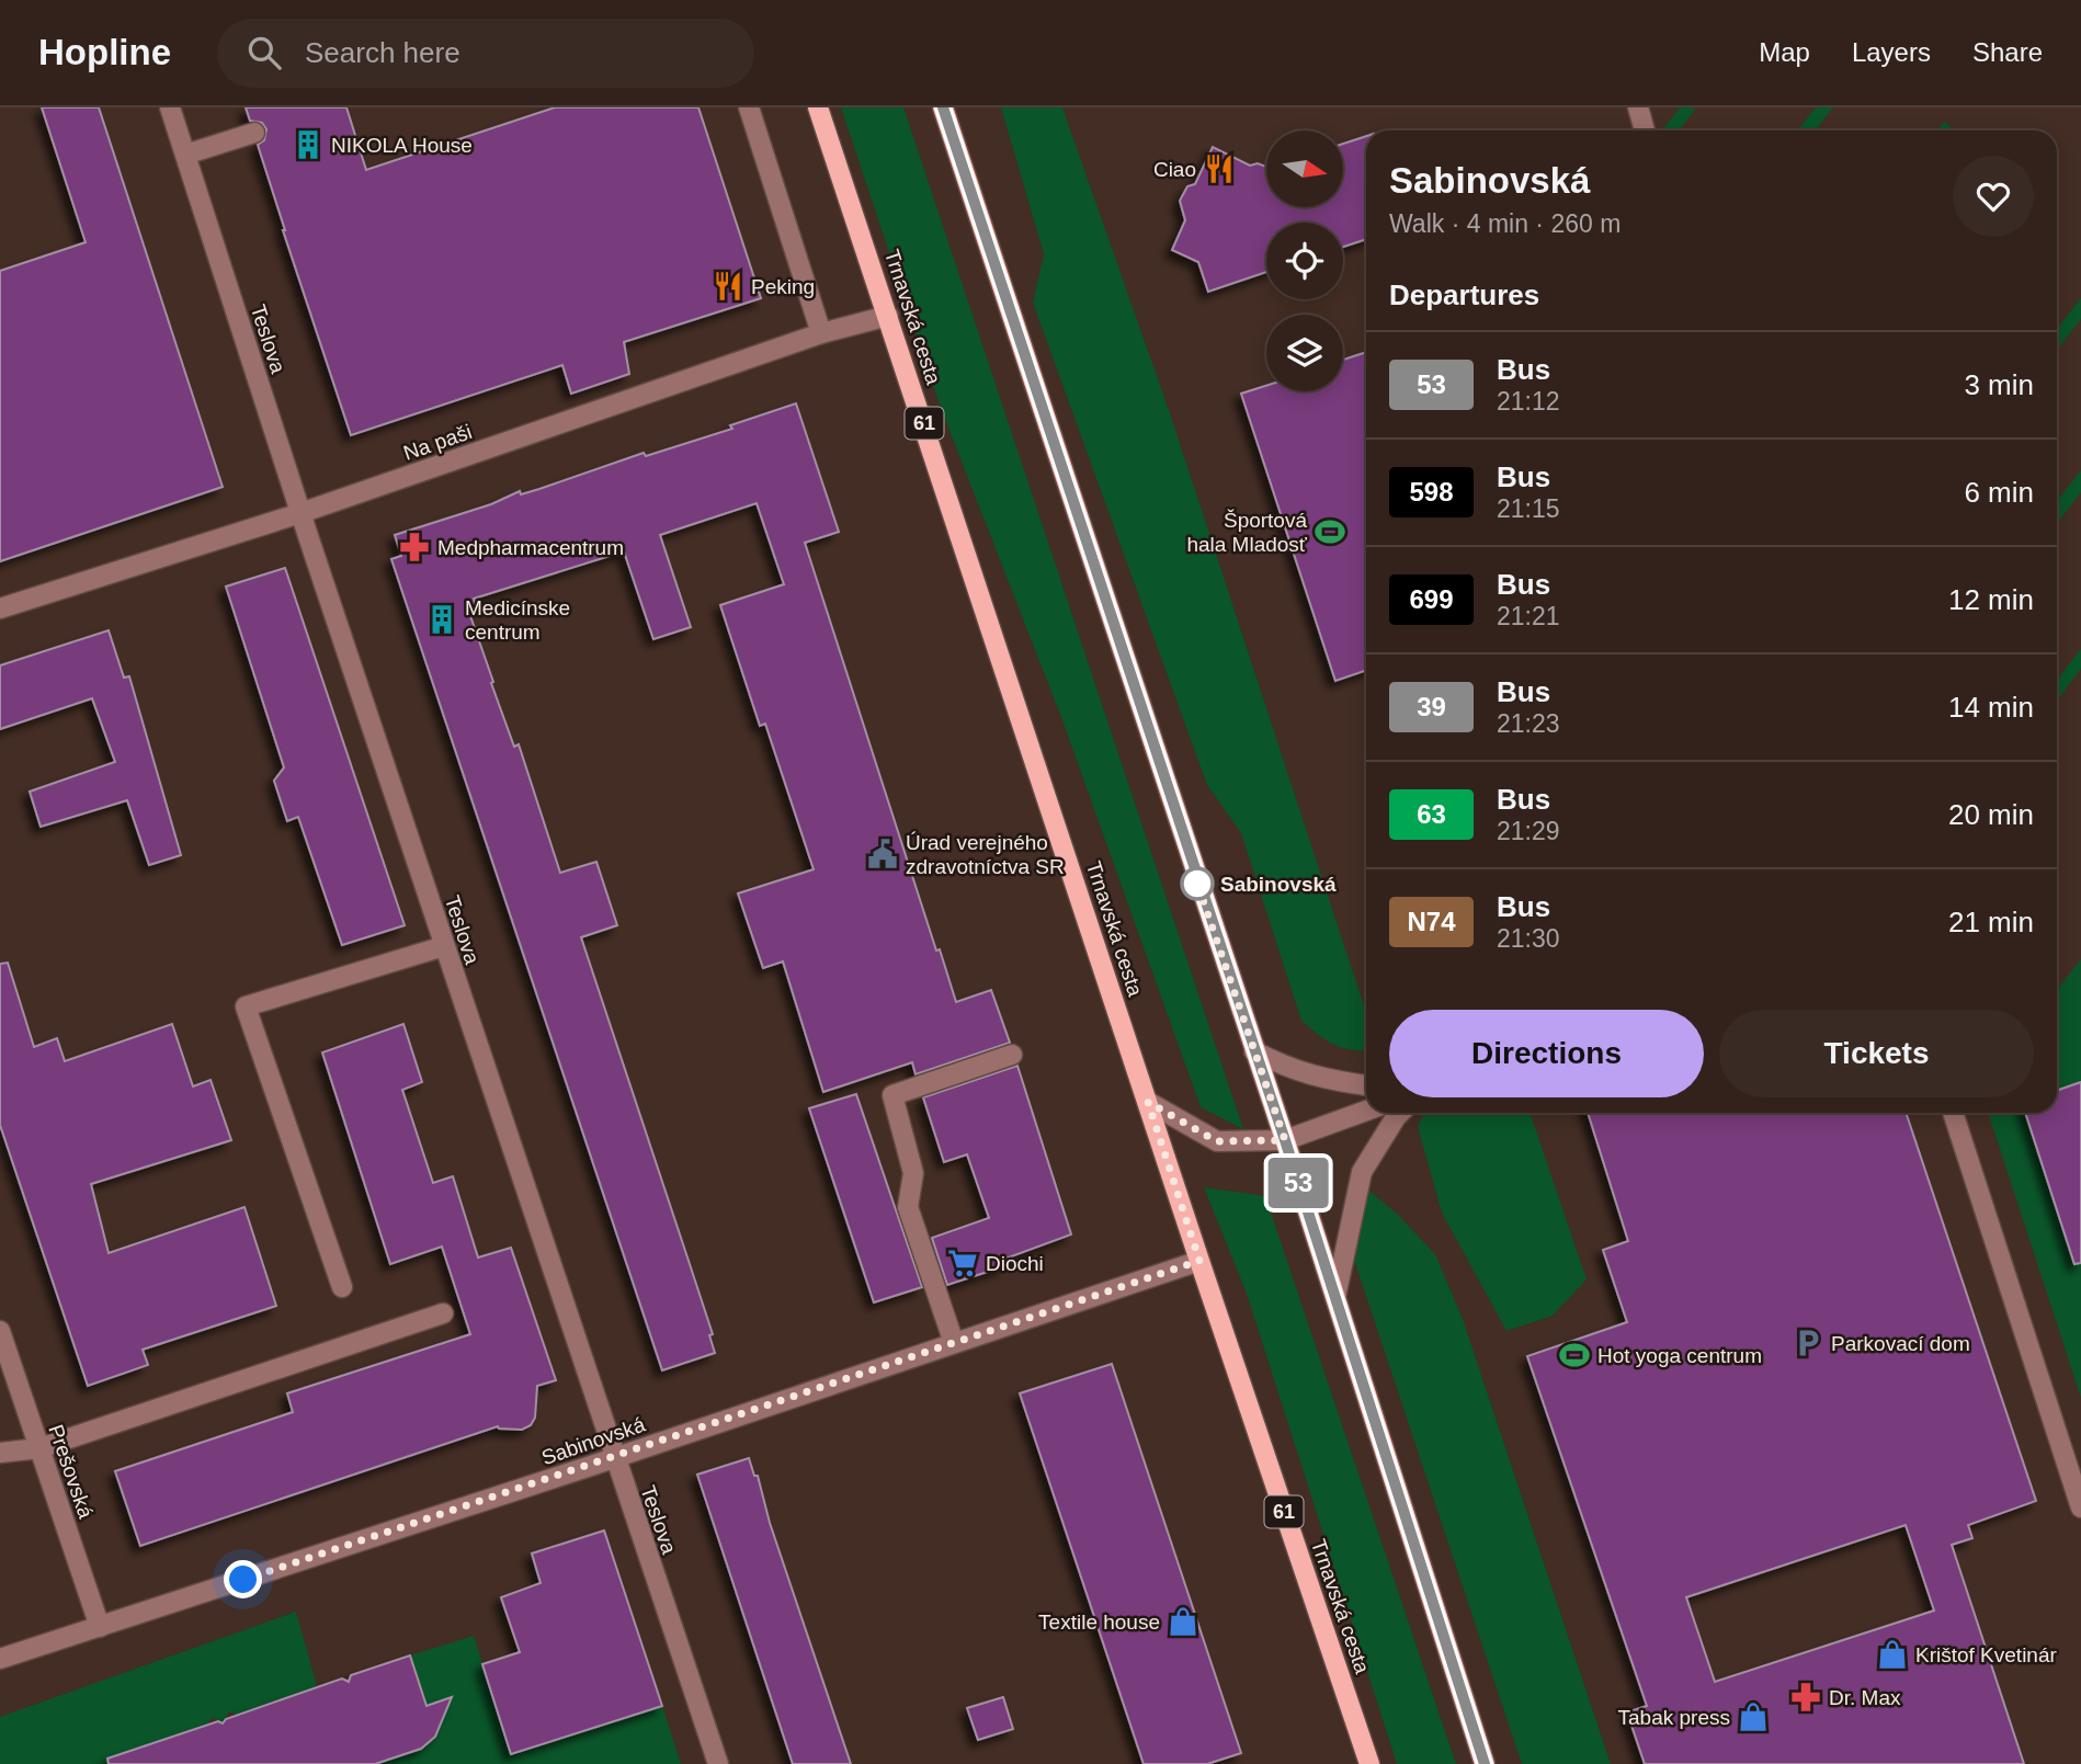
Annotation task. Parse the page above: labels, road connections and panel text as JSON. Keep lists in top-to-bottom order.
{
  "streets": {
    "main road": ["Trnavská cesta", "61"],
    "street": [
      "Teslova",
      "Na paši",
      "Sabinovská",
      "Prešovská"
    ]
  },
  "crossings": [
    ["Trnavská cesta", "Na paši"],
    ["Trnavská cesta", "Sabinovská"],
    ["Teslova", "Na paši"],
    ["Teslova", "Sabinovská"],
    ["Sabinovská", "Prešovská"]
  ],
  "places": {
    "building": ["NIKOLA House", "Medicínske centrum"],
    "restaurant": ["Ciao", "Peking"],
    "sports": ["Športová hala Mladosť", "Hot yoga centrum"],
    "pharmacy": ["Medpharmacentrum", "Dr. Max"],
    "public building": ["Úrad verejného zdravotníctva SR"],
    "other": ["Sabinovská"],
    "supermarket": ["Diochi"],
    "parking": ["Parkovací dom"],
    "shop": ["Textile house", "Krištof Kvetinár", "Tabak press"]
  },
  "lines": ["bus line 53"],
  "north": "right",
  "page": {
    "header": "Hopline",
    "search": "Search here",
    "nav": ["Map", "Layers", "Share"],
    "on_map": "53",
    "heading": [
      ["Sabinovská", "Walk · 4 min · 260 m"],
      "Departures"
    ],
    "list": [
      {
        "mark": "53",
        "name": "Bus",
        "note": "21:12",
        "value": "3 min"
      },
      {
        "mark": "598",
        "name": "Bus",
        "note": "21:15",
        "value": "6 min"
      },
      {
        "mark": "699",
        "name": "Bus",
        "note": "21:21",
        "value": "12 min"
      },
      {
        "mark": "39",
        "name": "Bus",
        "note": "21:23",
        "value": "14 min"
      },
      {
        "mark": "63",
        "name": "Bus",
        "note": "21:29",
        "value": "20 min"
      },
      {
        "mark": "N74",
        "name": "Bus",
        "note": "21:30",
        "value": "21 min"
      }
    ],
    "buttons": ["Directions", "Tickets"]
  }
}
